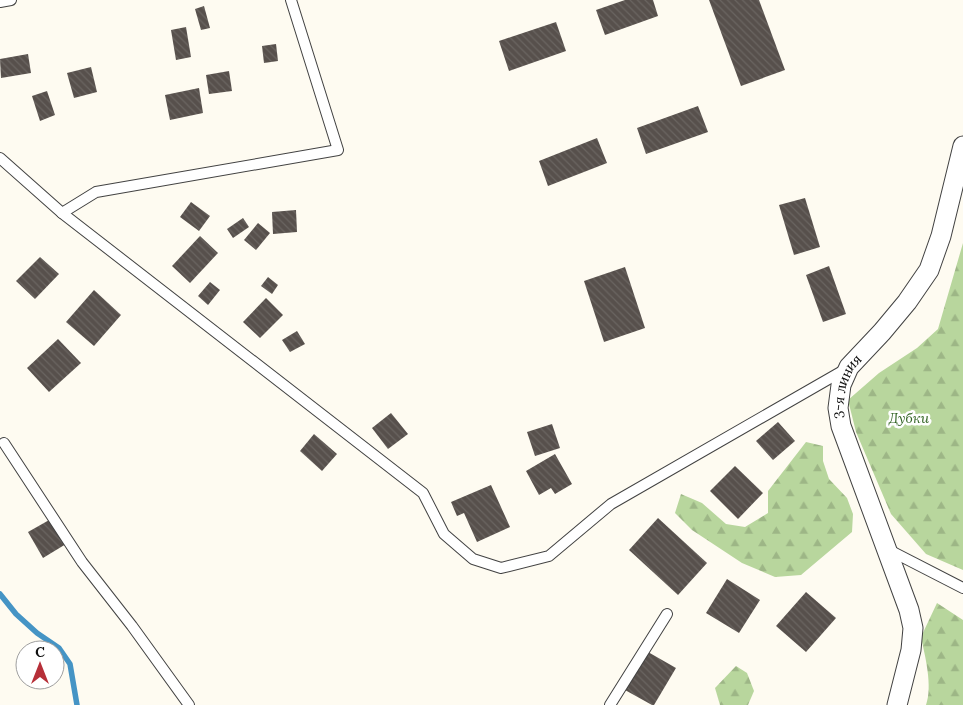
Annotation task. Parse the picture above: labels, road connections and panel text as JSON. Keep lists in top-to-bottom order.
{
  "streets": {
    "street": ["3-я линия"]
  },
  "parks": ["Дубки"],
  "north": "top"
}
